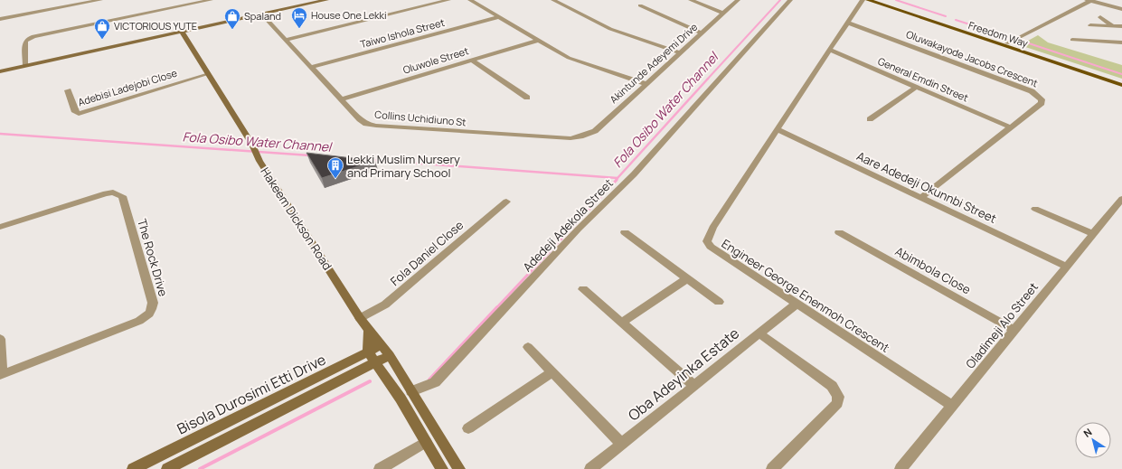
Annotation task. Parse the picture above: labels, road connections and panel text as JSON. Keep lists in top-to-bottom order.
{
  "streets": {
    "main road": ["Freedom Way"],
    "street": [
      "Taiwo Ishola Street",
      "Oluwakayode Jacobs Crescent",
      "Oluwole Street",
      "Akintunde Adeyemi Drive",
      "General Emdin Street",
      "Adebisi Ladejobi Close",
      "Collins Uchidiuno St",
      "Aare Adedeji Okunnbi Street",
      "Hakeem Dickson Road",
      "Adedeji Adekola Street",
      "Fola Daniel Close",
      "The Rock Drive",
      "Abimbola Close",
      "Engineer George Enenmoh Crescent",
      "Oladimeji Alo Street",
      "Oba Adeyinka Estate",
      "Bisola Durosimi Etti Drive"
    ]
  },
  "crossings": [
    ["Taiwo Ishola Street", "Collins Uchidiuno St"],
    ["Oluwakayode Jacobs Crescent", "General Emdin Street"],
    ["Oluwakayode Jacobs Crescent", "Aare Adedeji Okunnbi Street"],
    ["Oluwakayode Jacobs Crescent", "Engineer George Enenmoh Crescent"],
    ["Oluwole Street", "Collins Uchidiuno St"],
    ["Akintunde Adeyemi Drive", "Collins Uchidiuno St"],
    ["General Emdin Street", "Engineer George Enenmoh Crescent"],
    ["Adebisi Ladejobi Close", "Hakeem Dickson Road"],
    ["Aare Adedeji Okunnbi Street", "Engineer George Enenmoh Crescent"],
    ["Aare Adedeji Okunnbi Street", "Oladimeji Alo Street"],
    ["Hakeem Dickson Road", "Adedeji Adekola Street"],
    ["Hakeem Dickson Road", "Fola Daniel Close"],
    ["Hakeem Dickson Road", "Bisola Durosimi Etti Drive"],
    ["Abimbola Close", "Oladimeji Alo Street"],
    ["Engineer George Enenmoh Crescent", "Oladimeji Alo Street"],
    ["Engineer George Enenmoh Crescent", "Oba Adeyinka Estate"]
  ],
  "water": ["Fola Osibo Water Channel"],
  "places": {
    "hotel": ["House One Lekki"],
    "shop": ["Spaland", "VICTORIOUS YUTE"],
    "building": ["Lekki Muslim Nursery and Primary School"]
  },
  "north": "top left"
}
